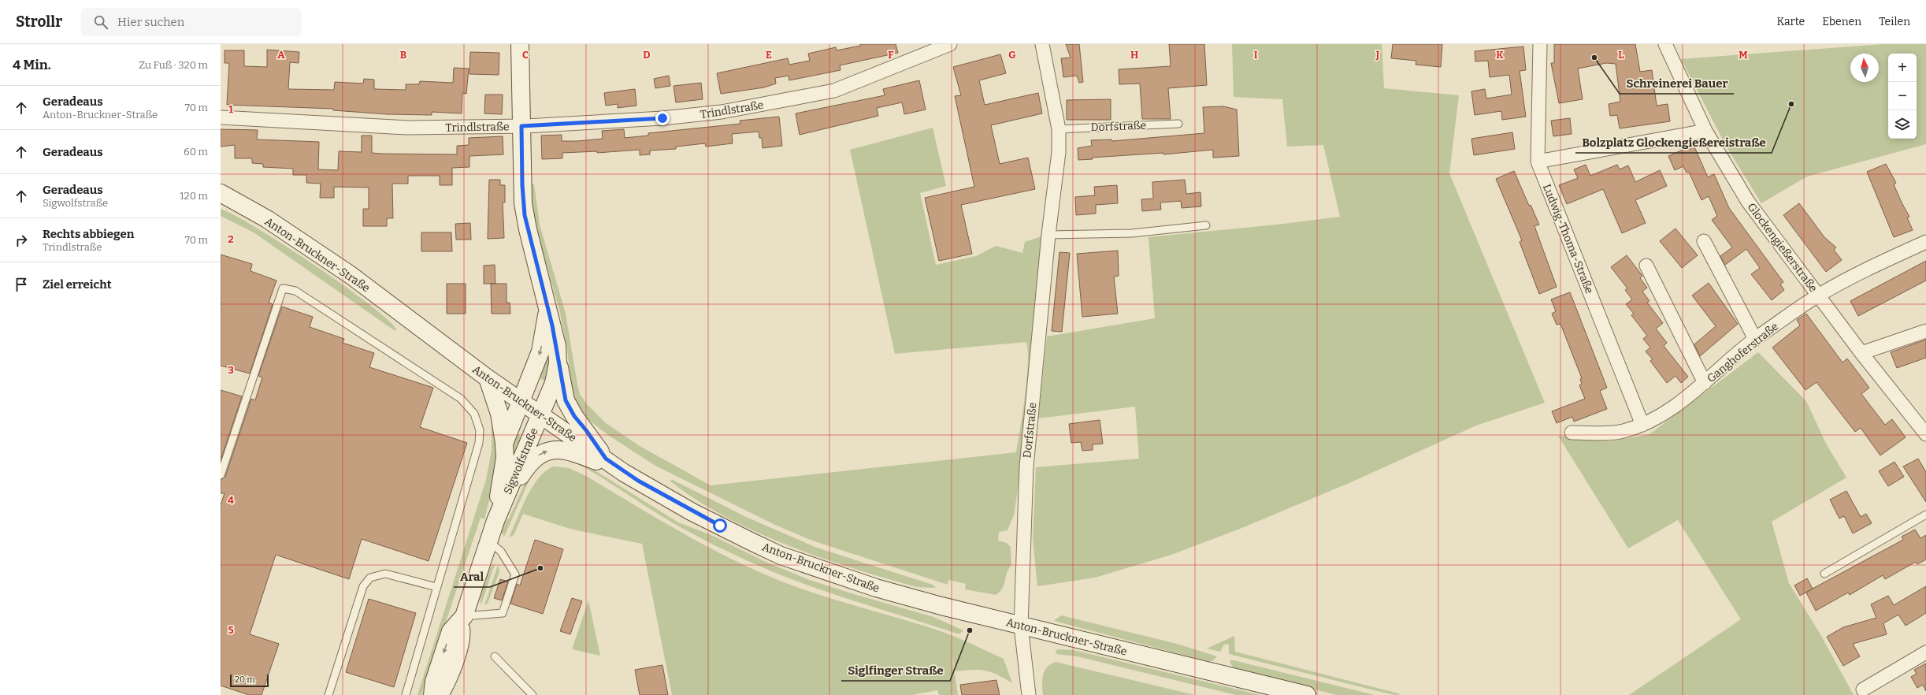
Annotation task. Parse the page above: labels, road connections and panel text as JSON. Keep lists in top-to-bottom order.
{
  "streets": {
    "main road": ["Anton-Bruckner-Straße", "Sigwolfstraße"],
    "street": [
      "Trindlstraße",
      "Dorfstraße",
      "Ludwig-Thoma-Straße",
      "Glockengießerstraße",
      "Ganghoferstraße"
    ]
  },
  "crossings": [
    ["Trindlstraße", "Sigwolfstraße"],
    ["Dorfstraße", "Anton-Bruckner-Straße"],
    ["Ludwig-Thoma-Straße", "Ganghoferstraße"],
    ["Glockengießerstraße", "Ganghoferstraße"],
    ["Anton-Bruckner-Straße", "Sigwolfstraße"]
  ],
  "places": [
    "Schreinerei Bauer",
    "Bolzplatz Glockengießereistraße",
    "Aral",
    "Siglfinger Straße"
  ],
  "scale_bar": "20 m",
  "north": "top",
  "page": {
    "header": "Strollr",
    "search": "Hier suchen",
    "nav": ["Karte", "Ebenen", "Teilen"],
    "heading": ["4 Min.", "Zu Fuß · 320 m"],
    "map_buttons": ["+", "−"],
    "list": [
      ["Geradeaus", "Anton-Bruckner-Straße", "70 m"],
      ["Geradeaus", "60 m"],
      ["Geradeaus", "Sigwolfstraße", "120 m"],
      ["Rechts abbiegen", "Trindlstraße", "70 m"],
      "Ziel erreicht"
    ],
    "scale": "20 m"
  },
  "grid": {
    "columns": [
      "A",
      "B",
      "C",
      "D",
      "E",
      "F",
      "G",
      "H",
      "I",
      "J",
      "K",
      "L",
      "M"
    ],
    "rows": [
      "1",
      "2",
      "3",
      "4",
      "5"
    ]
  }
}
